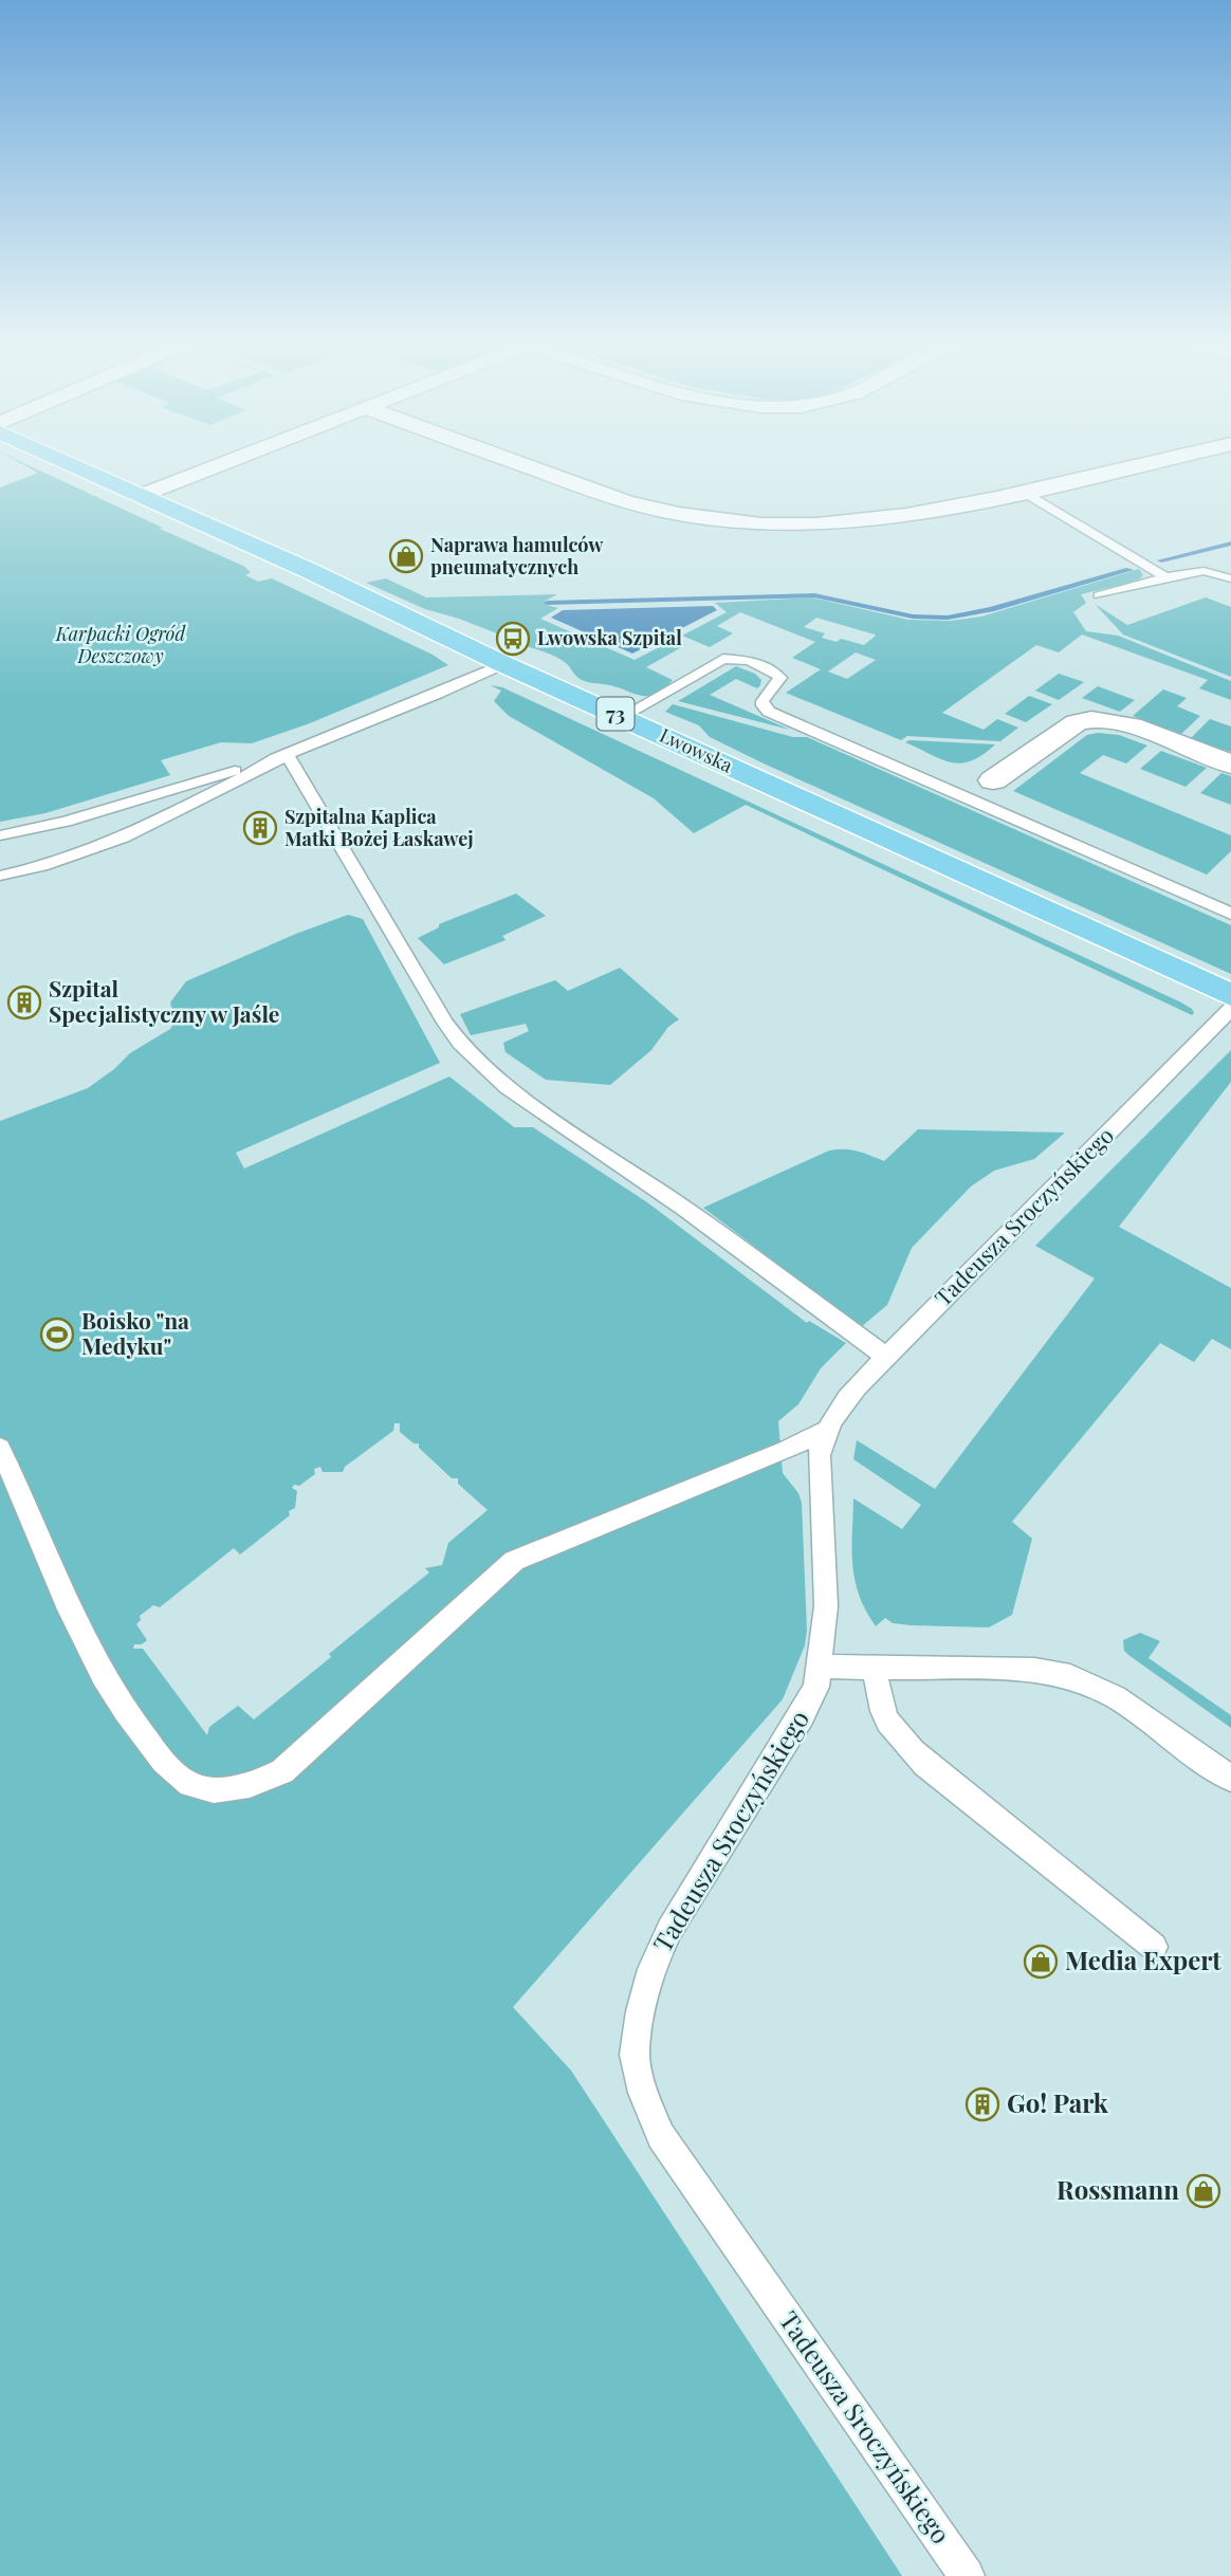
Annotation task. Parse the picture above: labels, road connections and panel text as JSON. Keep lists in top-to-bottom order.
{
  "streets": {
    "main road": ["73", "Lwowska"],
    "lane": ["Tadeusza Sroczyńskiego"]
  },
  "parks": ["Karpacki Ogród Deszczowy"],
  "places": {
    "shop": ["Naprawa hamulców pneumatycznych", "Media Expert", "Rossmann"],
    "bus stop": ["Lwowska Szpital"],
    "building": ["Szpitalna Kaplica Matki Bożej Łaskawej", "Szpital Specjalistyczny w Jaśle", "Go! Park"],
    "sports": ["Boisko \"na Medyku\""]
  }
}
